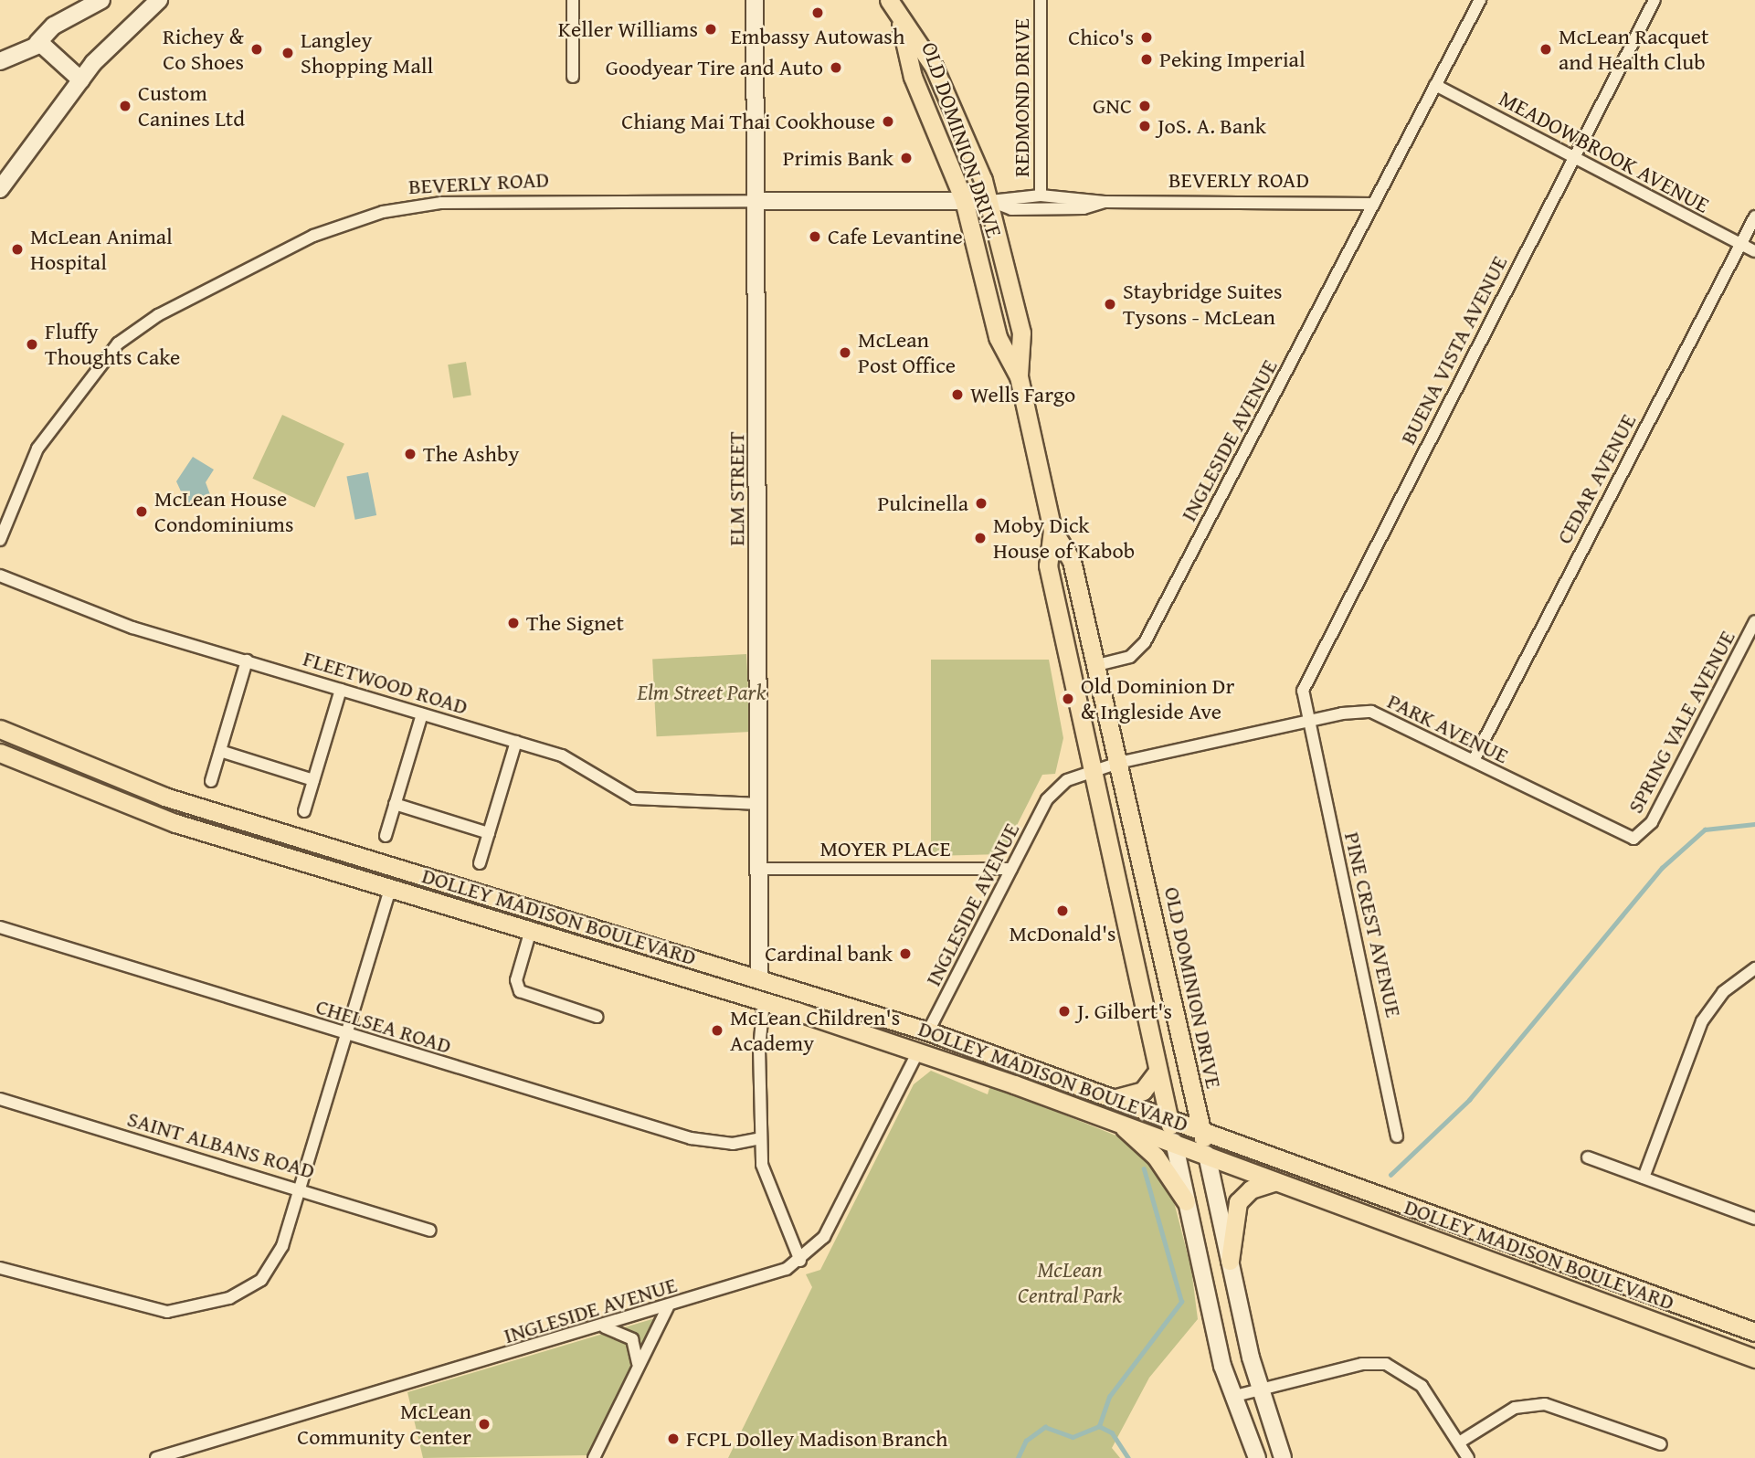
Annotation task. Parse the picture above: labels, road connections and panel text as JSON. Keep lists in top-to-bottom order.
{
  "streets": {
    "main road": ["OLD DOMINION DRIVE", "DOLLEY MADISON BOULEVARD"],
    "street": [
      "REDMOND DRIVE",
      "MEADOWBROOK AVENUE",
      "BEVERLY ROAD",
      "BUENA VISTA AVENUE",
      "INGLESIDE AVENUE",
      "CEDAR AVENUE",
      "ELM STREET",
      "FLEETWOOD ROAD",
      "SPRING VALE AVENUE",
      "PARK AVENUE",
      "MOYER PLACE",
      "PINE CREST AVENUE",
      "CHELSEA ROAD",
      "SAINT ALBANS ROAD"
    ]
  },
  "crossings": [
    ["REDMOND DRIVE", "BEVERLY ROAD"],
    ["OLD DOMINION DRIVE", "BEVERLY ROAD"],
    ["OLD DOMINION DRIVE", "INGLESIDE AVENUE"],
    ["OLD DOMINION DRIVE", "PARK AVENUE"],
    ["OLD DOMINION DRIVE", "DOLLEY MADISON BOULEVARD"],
    ["MEADOWBROOK AVENUE", "BUENA VISTA AVENUE"],
    ["MEADOWBROOK AVENUE", "INGLESIDE AVENUE"],
    ["MEADOWBROOK AVENUE", "CEDAR AVENUE"],
    ["BEVERLY ROAD", "INGLESIDE AVENUE"],
    ["BEVERLY ROAD", "ELM STREET"],
    ["BUENA VISTA AVENUE", "PARK AVENUE"],
    ["BUENA VISTA AVENUE", "PINE CREST AVENUE"],
    ["INGLESIDE AVENUE", "PARK AVENUE"],
    ["INGLESIDE AVENUE", "MOYER PLACE"],
    ["INGLESIDE AVENUE", "DOLLEY MADISON BOULEVARD"],
    ["CEDAR AVENUE", "PARK AVENUE"],
    ["ELM STREET", "FLEETWOOD ROAD"],
    ["ELM STREET", "MOYER PLACE"],
    ["ELM STREET", "DOLLEY MADISON BOULEVARD"],
    ["SPRING VALE AVENUE", "PARK AVENUE"],
    ["PARK AVENUE", "PINE CREST AVENUE"]
  ],
  "parks": ["Elm Street Park", "McLean Central Park"],
  "places": [
    "Embassy Autowash",
    "Keller Williams",
    "Chico's",
    "Richey & Co Shoes",
    "McLean Racquet and Health Club",
    "Langley Shopping Mall",
    "Peking Imperial",
    "Goodyear Tire and Auto",
    "Custom Canines Ltd",
    "GNC",
    "Chiang Mai Thai Cookhouse",
    "JoS. A. Bank",
    "Primis Bank",
    "Cafe Levantine",
    "McLean Animal Hospital",
    "Staybridge Suites Tysons - McLean",
    "Fluffy Thoughts Cake",
    "McLean Post Office",
    "Wells Fargo",
    "The Ashby",
    "Pulcinella",
    "McLean House Condominiums",
    "Moby Dick House of Kabob",
    "The Signet",
    "Old Dominion Dr & Ingleside Ave",
    "McDonald's",
    "Cardinal bank",
    "J. Gilbert's",
    "McLean Children's Academy",
    "McLean Community Center",
    "FCPL Dolley Madison Branch"
  ]
}
